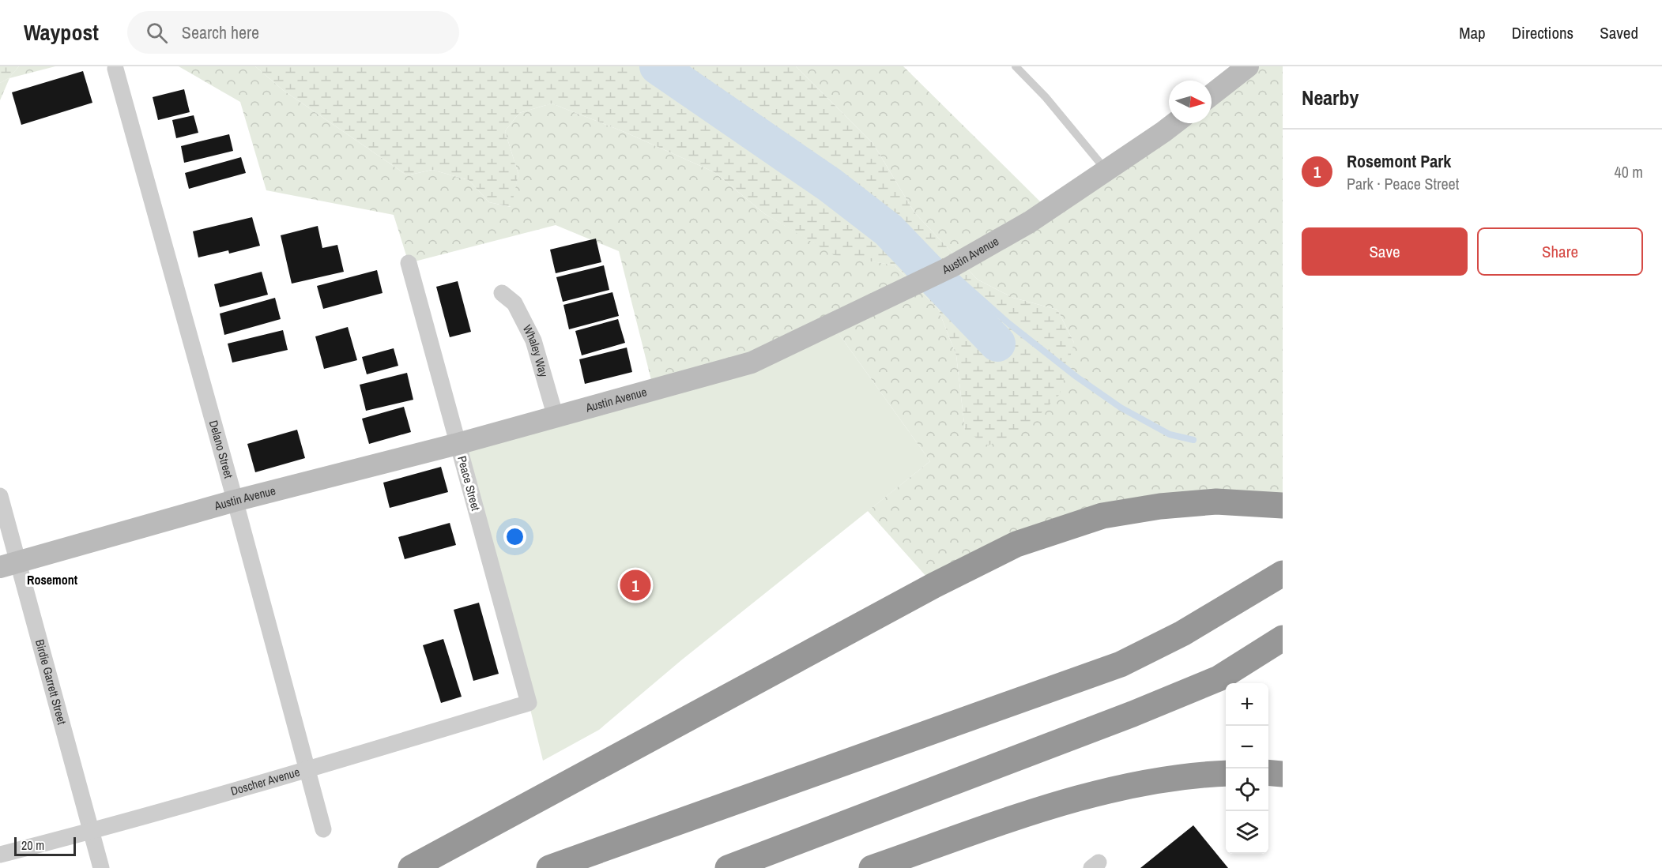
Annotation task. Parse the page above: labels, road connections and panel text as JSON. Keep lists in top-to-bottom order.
{
  "streets": {
    "street": [
      "Austin Avenue",
      "Whaley Way",
      "Delano Street",
      "Peace Street",
      "Birdie Garrett Street",
      "Doscher Avenue"
    ]
  },
  "crossings": [
    ["Austin Avenue", "Whaley Way"],
    ["Austin Avenue", "Delano Street"],
    ["Austin Avenue", "Peace Street"],
    ["Austin Avenue", "Birdie Garrett Street"],
    ["Delano Street", "Doscher Avenue"],
    ["Peace Street", "Doscher Avenue"],
    ["Birdie Garrett Street", "Doscher Avenue"]
  ],
  "districts": ["Rosemont"],
  "scale_bar": "20 m",
  "north": "right",
  "page": {
    "header": "Waypost",
    "search": "Search here",
    "nav": ["Map", "Directions", "Saved"],
    "heading": "Nearby",
    "list": [
      {
        "mark": "1",
        "name": "Rosemont Park",
        "note": "Park · Peace Street",
        "value": "40 m"
      }
    ],
    "buttons": ["Save", "Share"],
    "pins": "1",
    "map_buttons": ["+", "−"],
    "scale": "20 m"
  }
}
